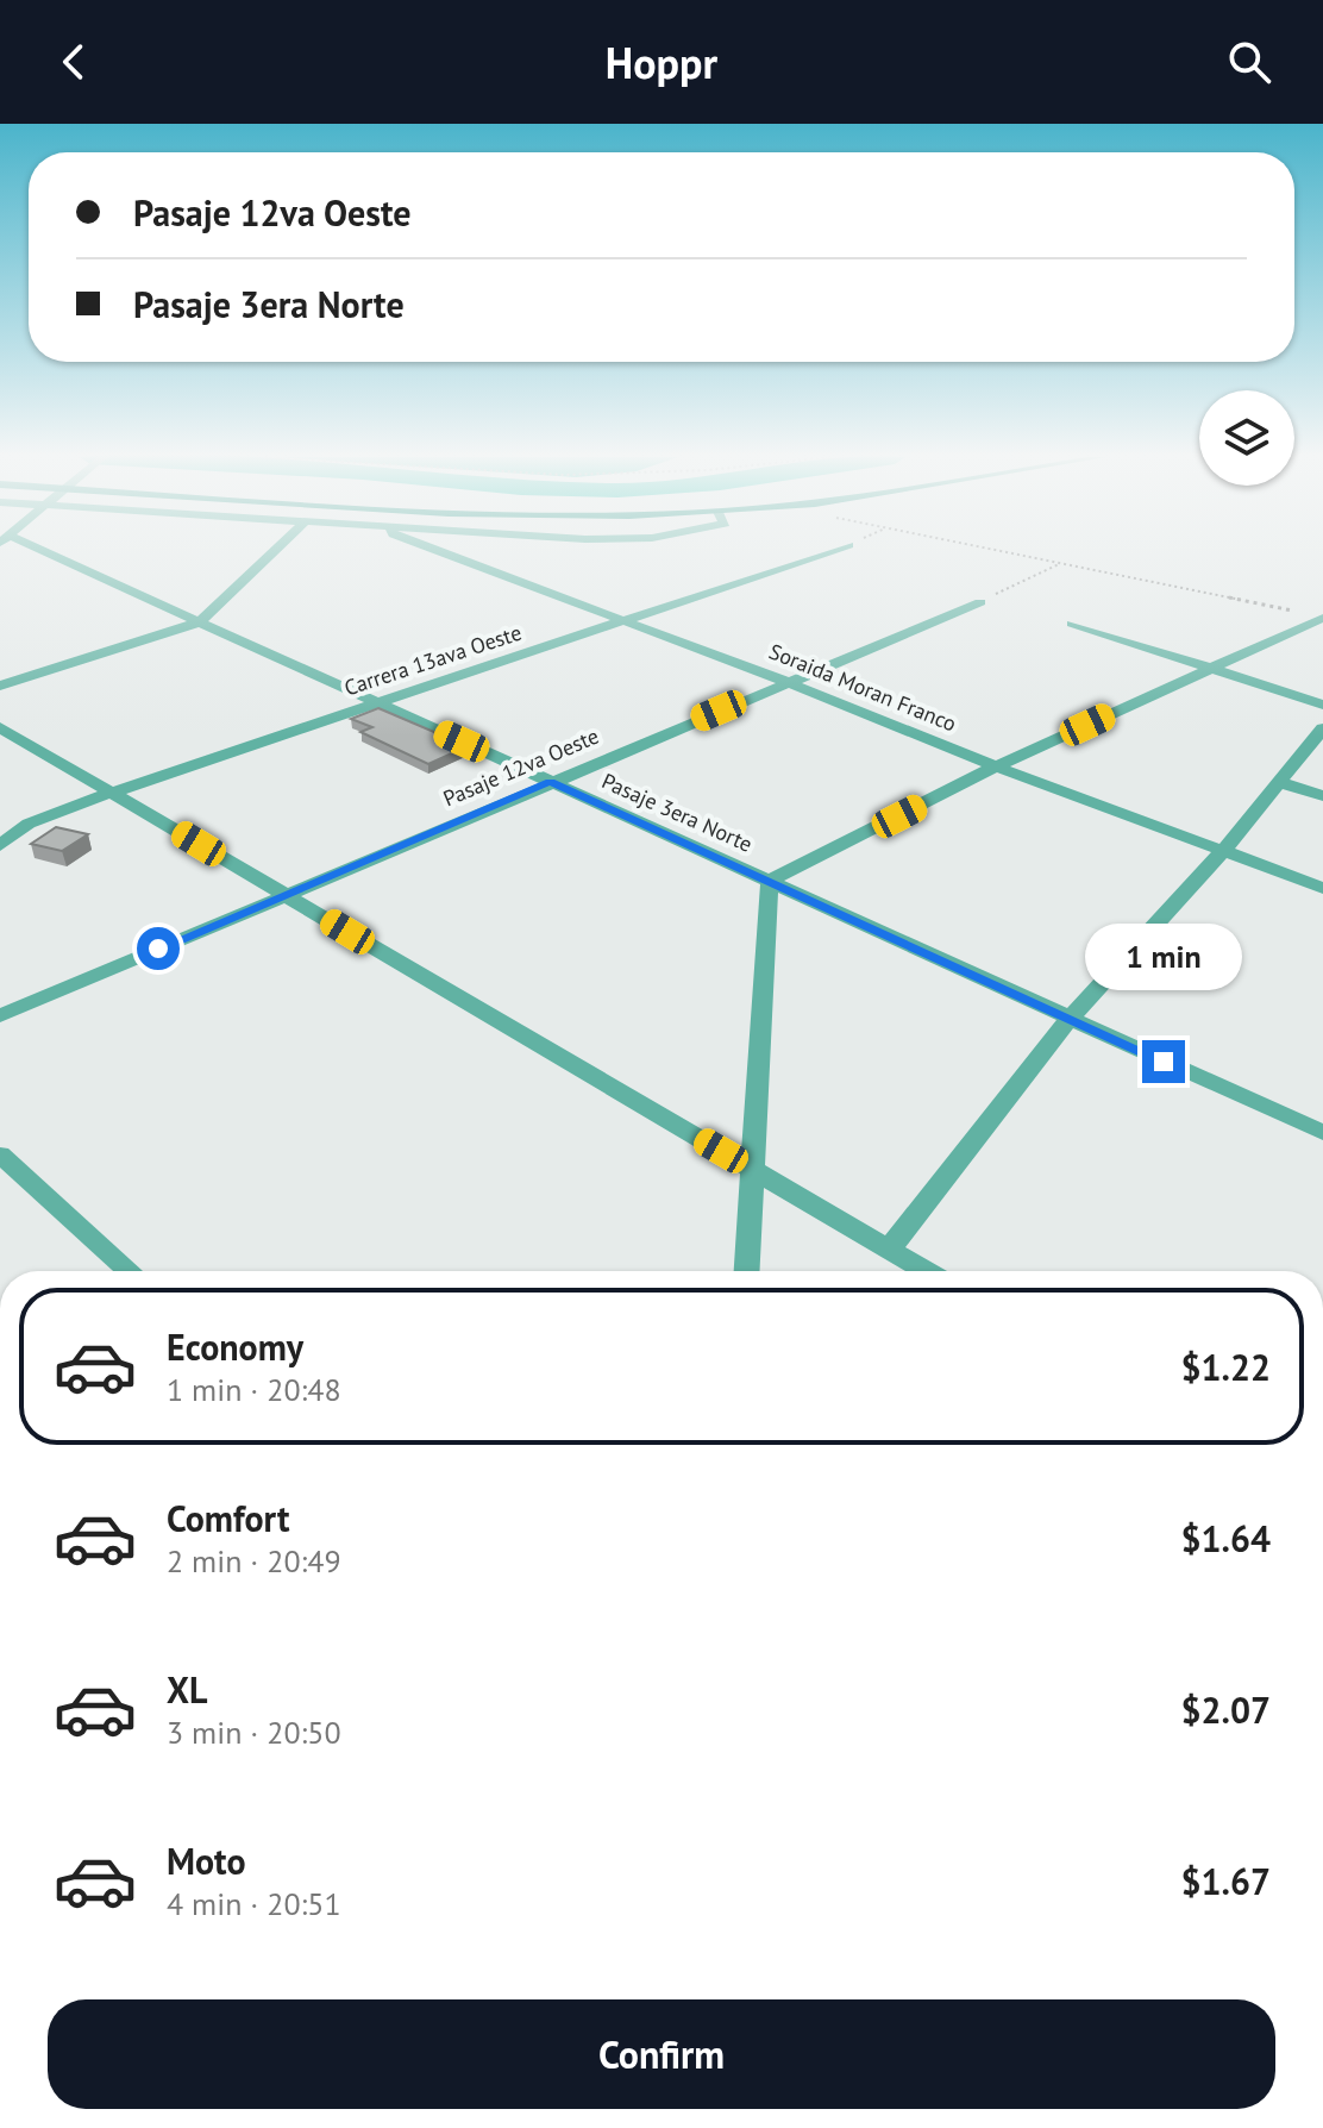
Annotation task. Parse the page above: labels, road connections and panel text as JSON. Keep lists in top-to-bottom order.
{
  "streets": {
    "street": [
      "Carrera 13ava Oeste",
      "Soraida Moran Franco",
      "Pasaje 12va Oeste",
      "Pasaje 3era Norte"
    ]
  },
  "crossings": [
    ["Carrera 13ava Oeste", "Soraida Moran Franco"],
    ["Carrera 13ava Oeste", "Pasaje 3era Norte"],
    ["Soraida Moran Franco", "Pasaje 12va Oeste"],
    ["Pasaje 12va Oeste", "Pasaje 3era Norte"]
  ],
  "page": {
    "header": "Hoppr",
    "banner": ["Pasaje 12va Oeste", "Pasaje 3era Norte"],
    "bubble": "1 min",
    "list": [
      {
        "name": "Economy",
        "note": "1 min · 20:48",
        "value": "$1.22"
      },
      {
        "name": "Comfort",
        "note": "2 min · 20:49",
        "value": "$1.64"
      },
      {
        "name": "XL",
        "note": "3 min · 20:50",
        "value": "$2.07"
      },
      {
        "name": "Moto",
        "note": "4 min · 20:51",
        "value": "$1.67"
      }
    ],
    "buttons": "Confirm"
  }
}
